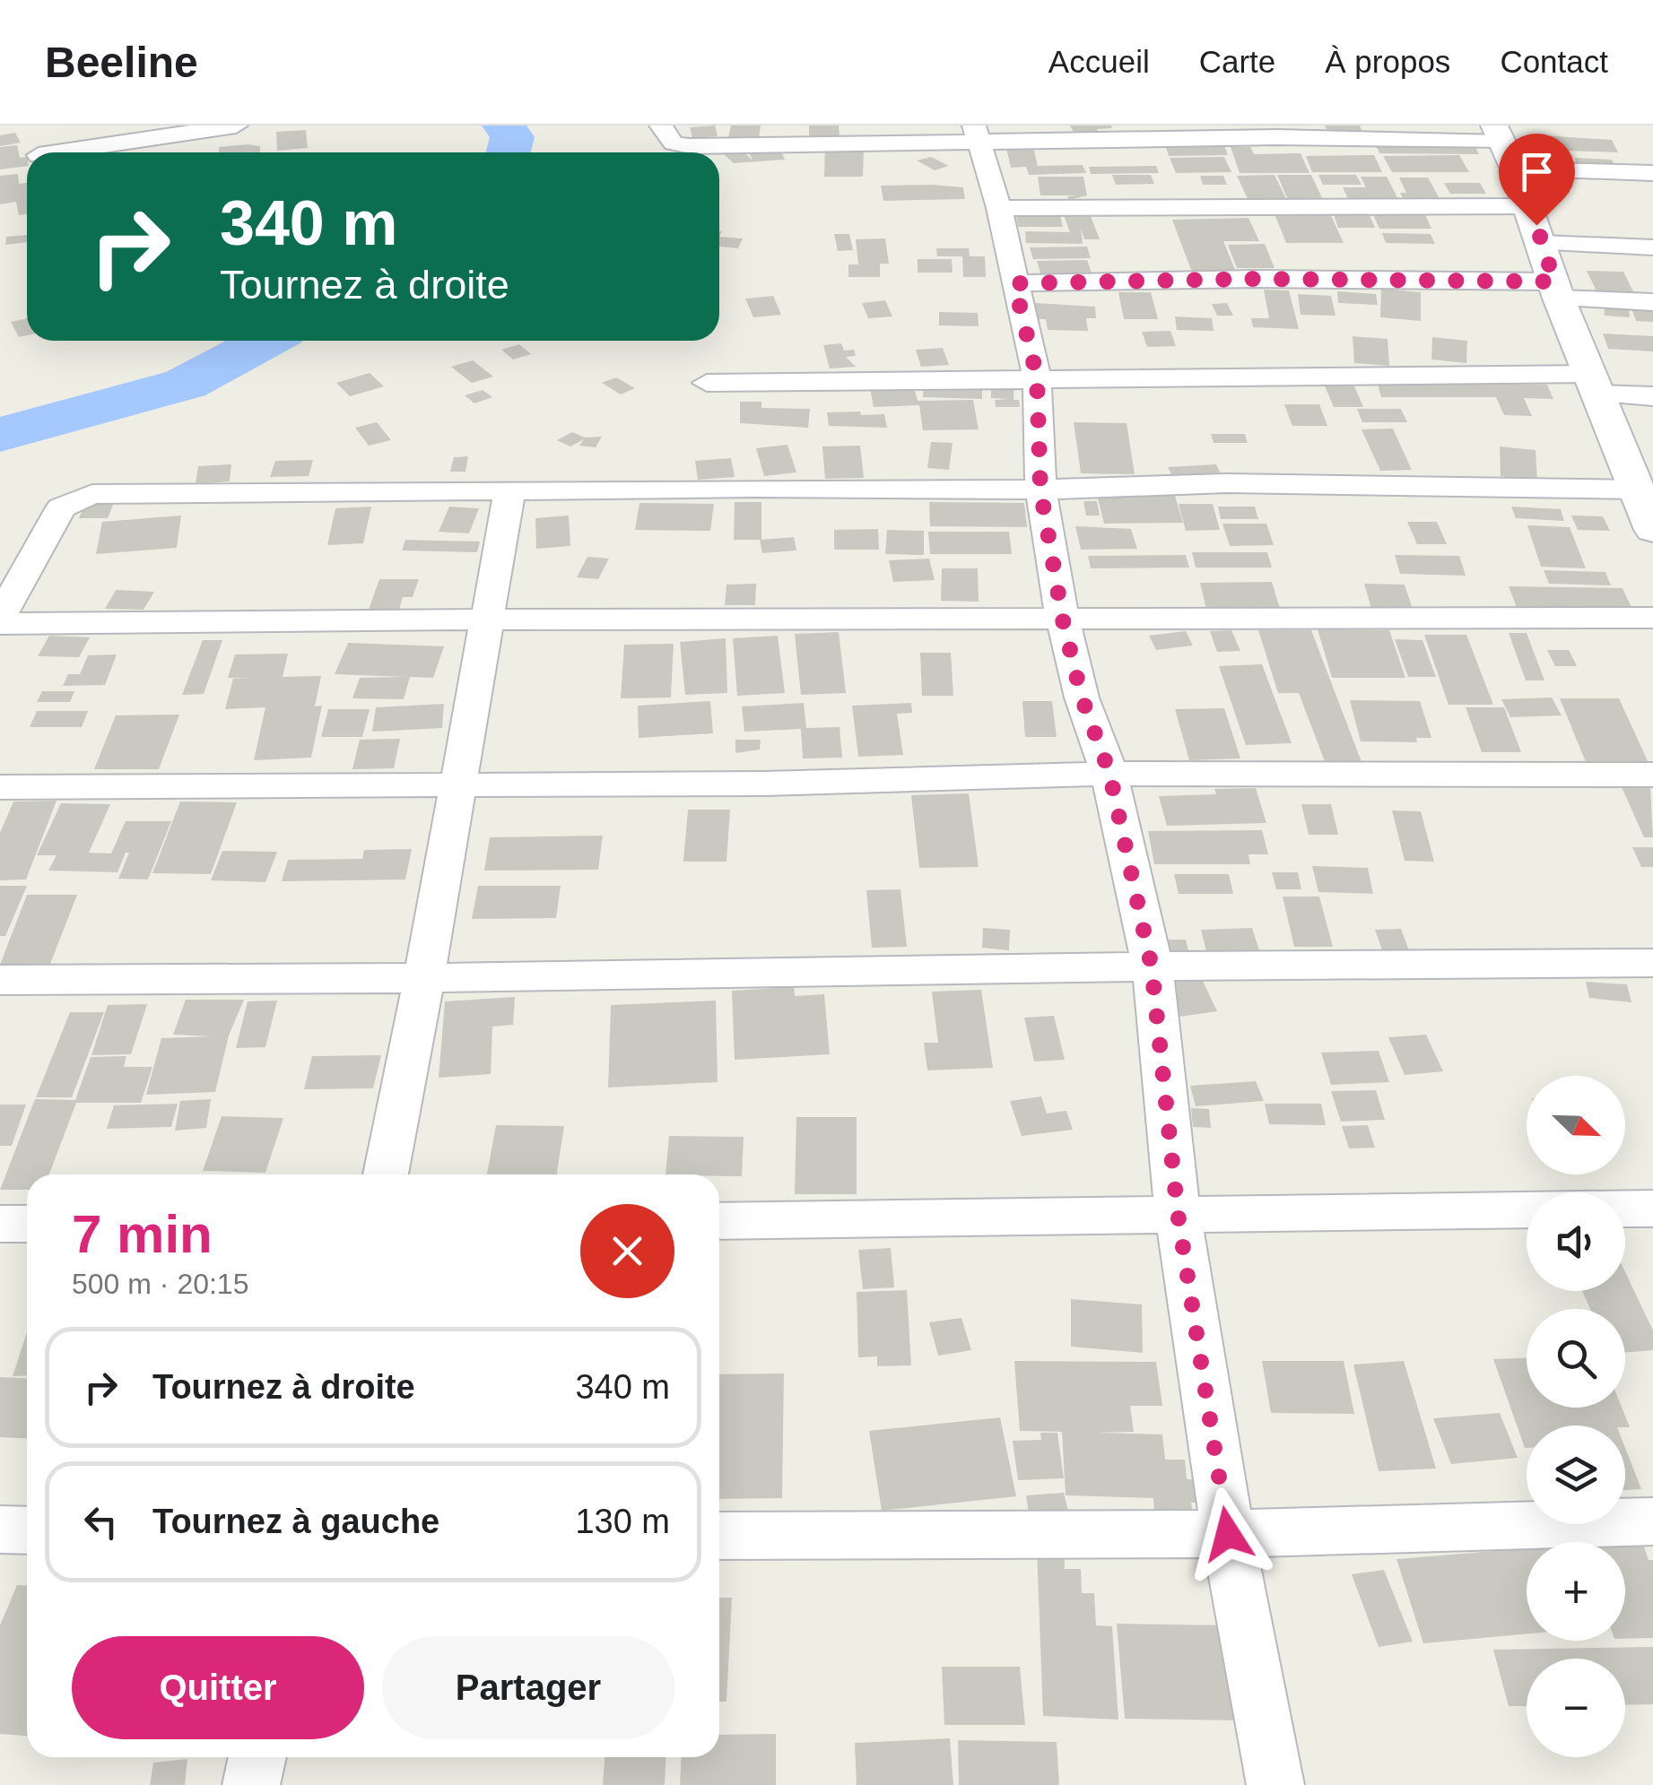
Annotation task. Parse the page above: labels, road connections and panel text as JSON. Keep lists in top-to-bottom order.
{
  "north": "bottom right",
  "page": {
    "header": "Beeline",
    "nav": [
      "Accueil",
      "Carte",
      "À propos",
      "Contact"
    ],
    "turn": ["340 m", "Tournez à droite"],
    "map_buttons": ["+", "−"],
    "heading": ["7 min", "500 m · 20:15"],
    "list": [
      {
        "name": "Tournez à droite",
        "value": "340 m"
      },
      {
        "name": "Tournez à gauche",
        "value": "130 m"
      }
    ],
    "buttons": ["Quitter", "Partager"]
  }
}
